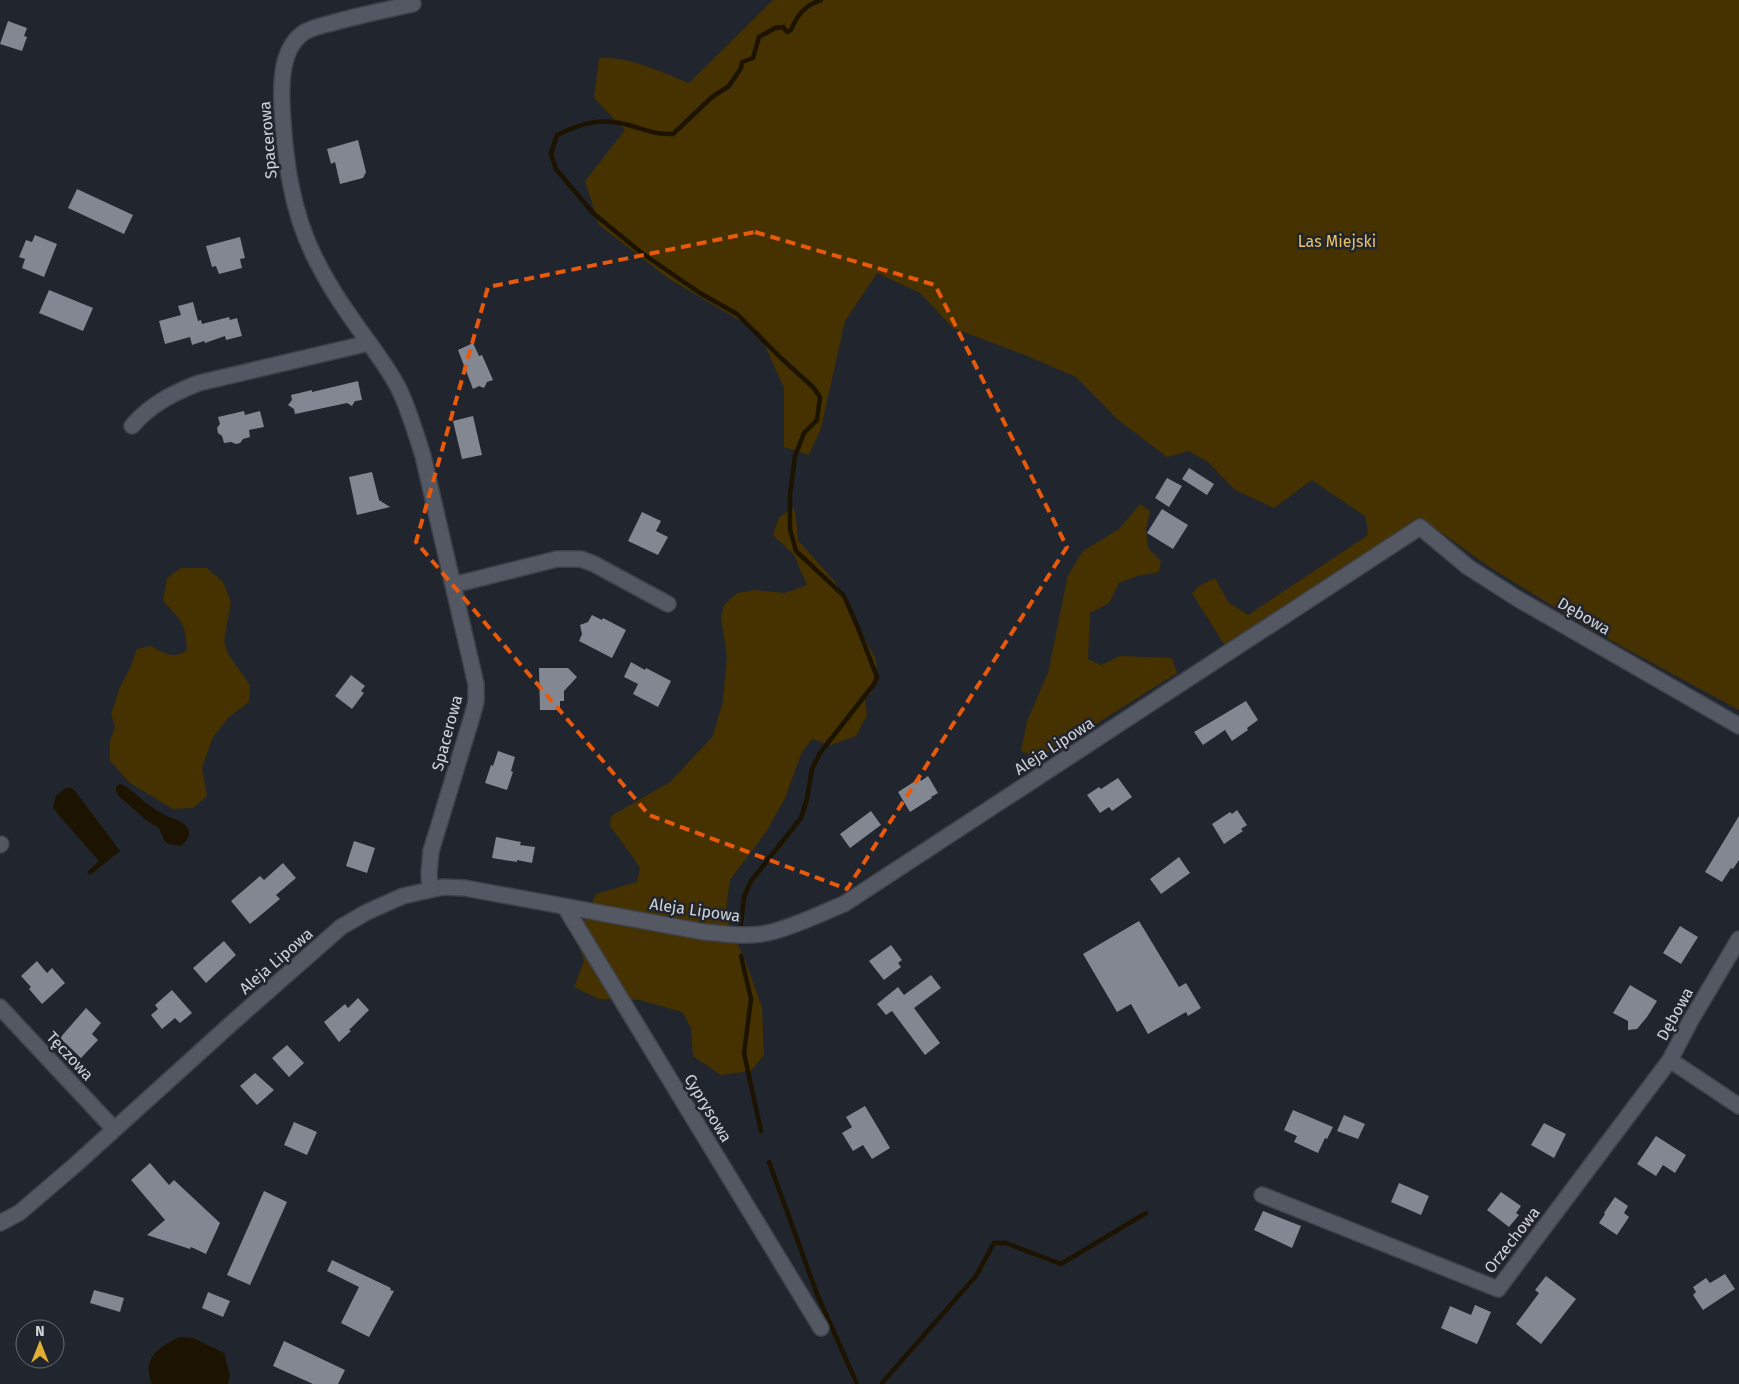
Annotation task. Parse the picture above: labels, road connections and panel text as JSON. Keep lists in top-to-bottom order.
{
  "streets": {
    "street": [
      "Spacerowa",
      "Dębowa",
      "Aleja Lipowa",
      "Tęczowa",
      "Cyprysowa",
      "Orzechowa"
    ]
  },
  "crossings": [
    ["Spacerowa", "Aleja Lipowa"],
    ["Dębowa", "Aleja Lipowa"],
    ["Dębowa", "Orzechowa"],
    ["Aleja Lipowa", "Tęczowa"],
    ["Aleja Lipowa", "Cyprysowa"]
  ],
  "parks": ["Las Miejski"],
  "north": "top"
}
